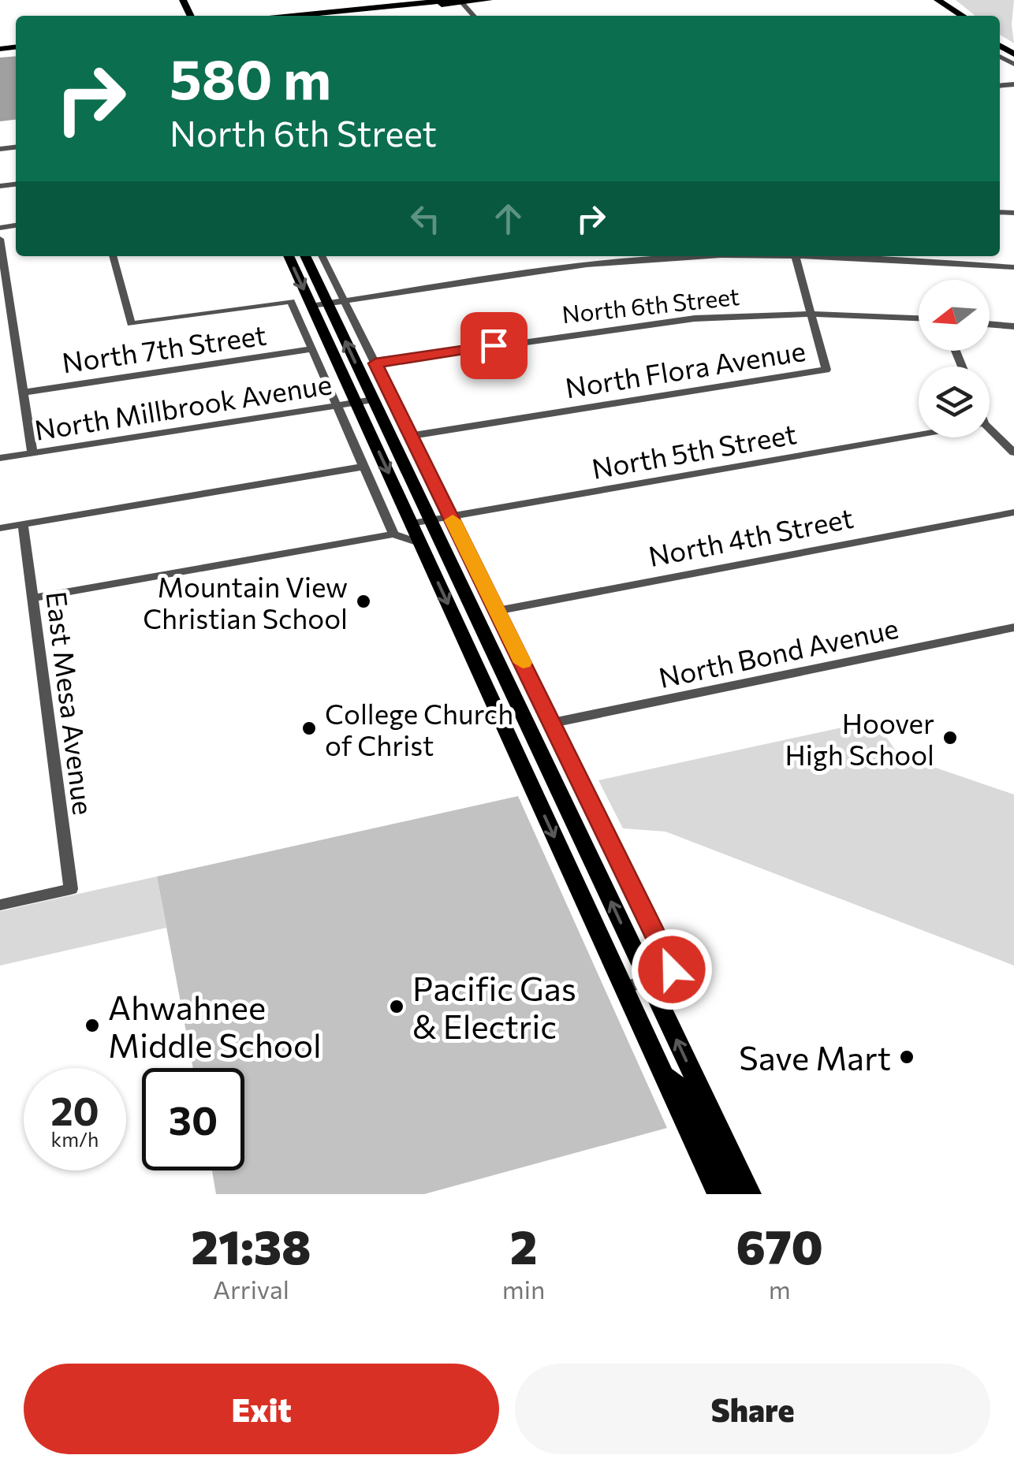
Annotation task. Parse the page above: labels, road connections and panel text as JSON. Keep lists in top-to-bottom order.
{
  "streets": {
    "street": [
      "North 6th Street",
      "North 7th Street",
      "North Flora Avenue",
      "North Millbrook Avenue",
      "North 5th Street",
      "North 4th Street",
      "North Bond Avenue",
      "East Mesa Avenue"
    ]
  },
  "crossings": [
    ["North 6th Street", "North Flora Avenue"]
  ],
  "places": [
    "Mountain View Christian School",
    "College Church of Christ",
    "Hoover High School",
    "Pacific Gas & Electric",
    "Ahwahnee Middle School",
    "Save Mart"
  ],
  "north": "left",
  "page": {
    "turn": ["580 m", "North 6th Street"],
    "speed": "20 km/h",
    "limit": "30",
    "eta": [
      "21:38",
      "Arrival",
      "2",
      "min",
      "670",
      "m"
    ],
    "buttons": ["Exit", "Share"]
  }
}
